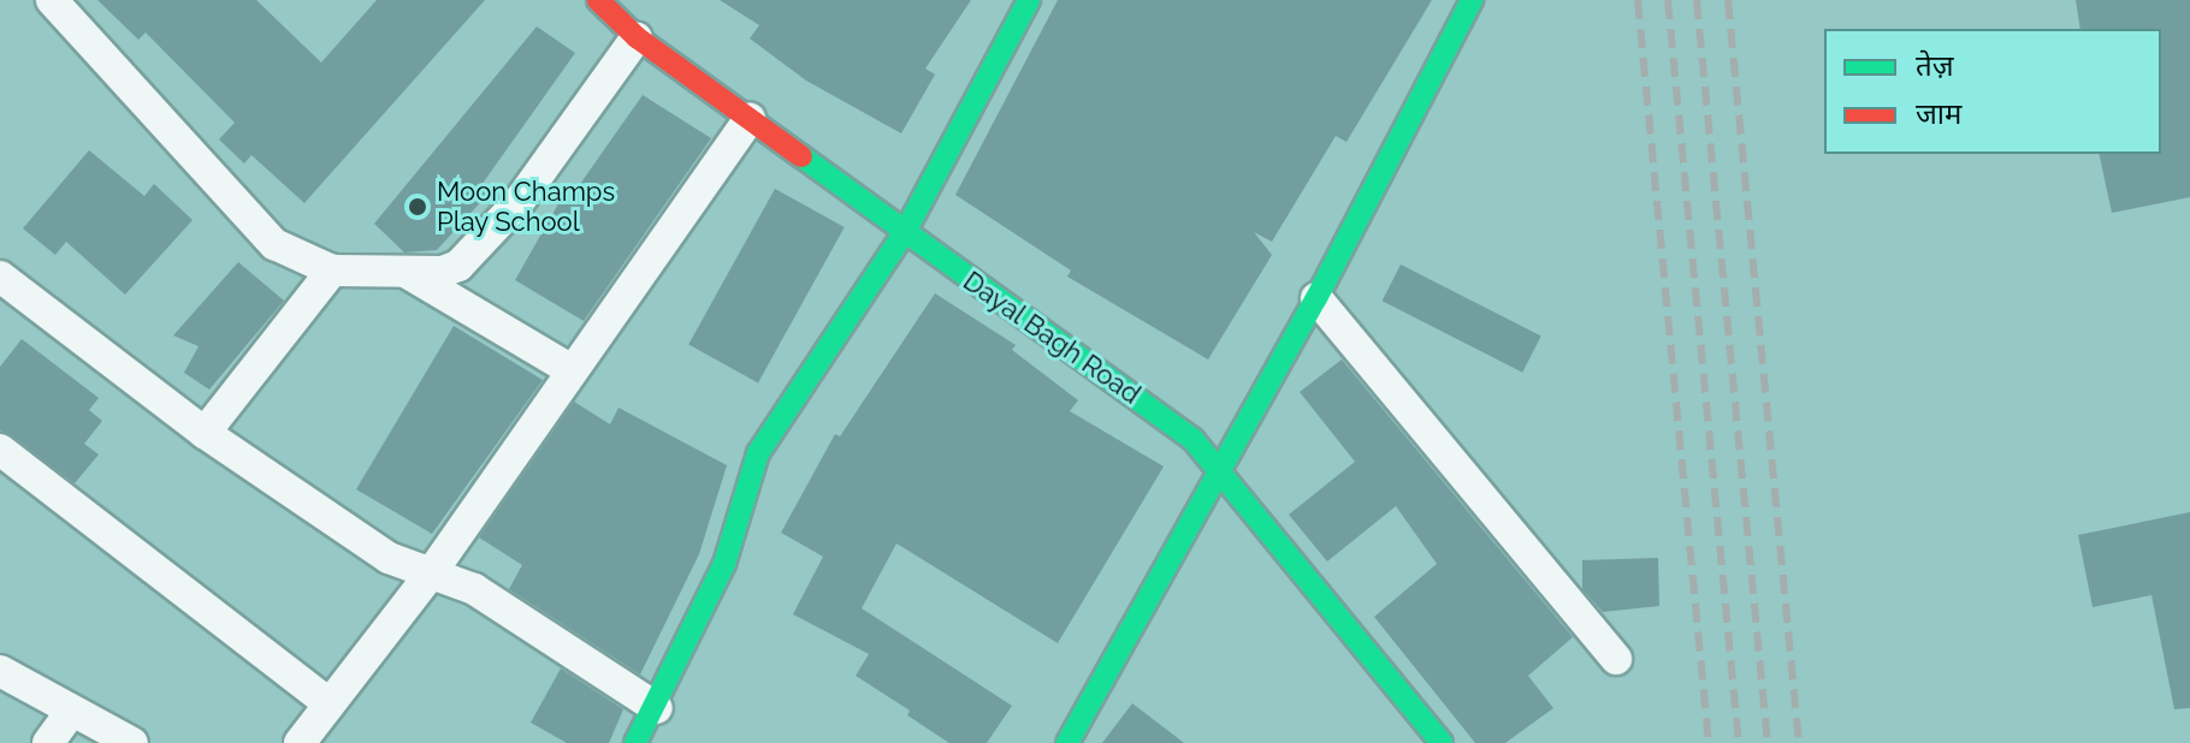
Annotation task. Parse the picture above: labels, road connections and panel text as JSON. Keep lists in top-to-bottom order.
{
  "streets": {
    "street": ["Dayal Bagh Road"]
  },
  "places": ["Moon Champs Play School"],
  "legend": ["तेज़", "जाम"]
}
